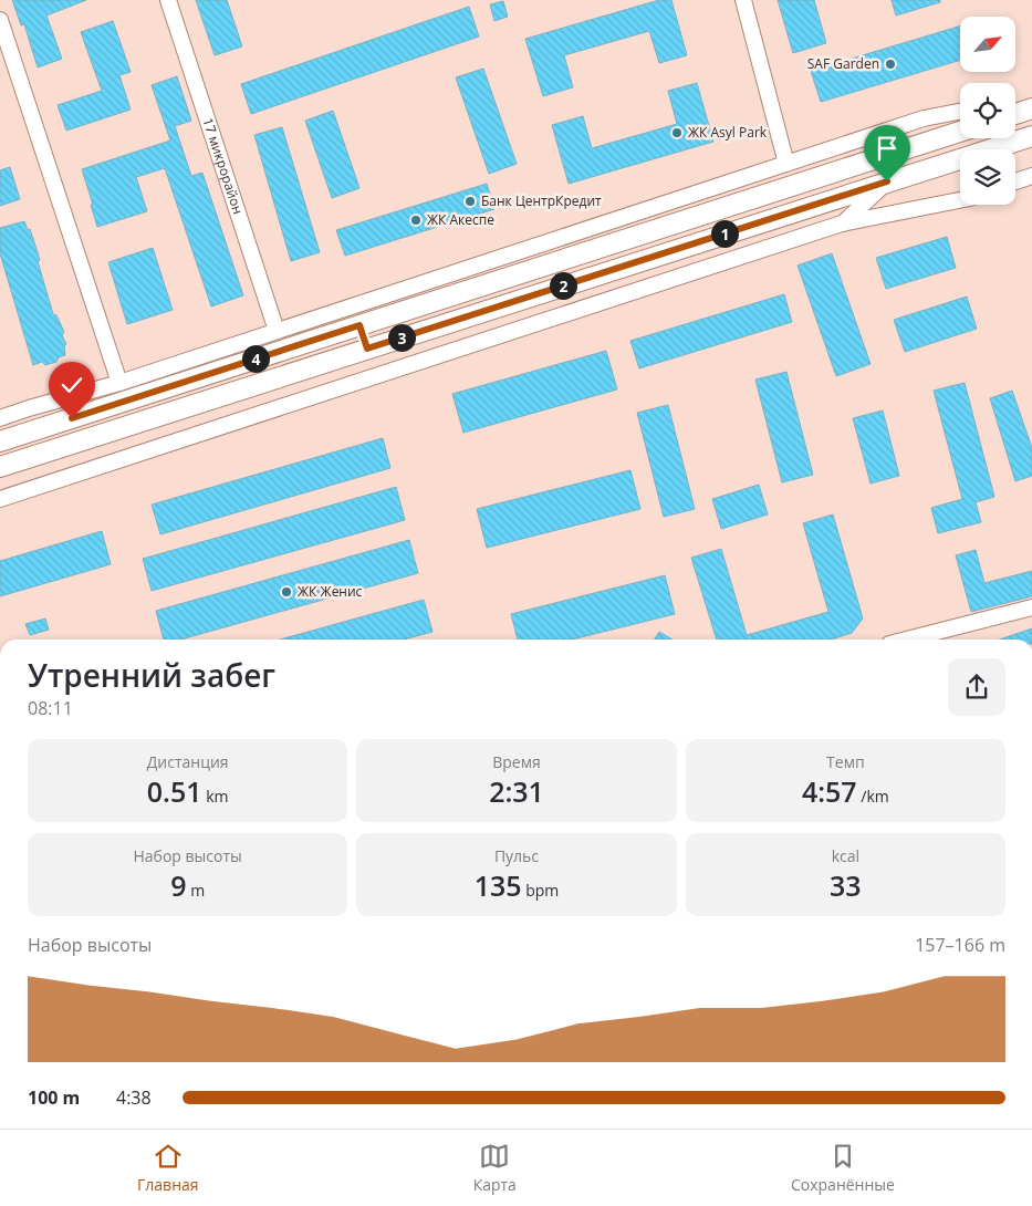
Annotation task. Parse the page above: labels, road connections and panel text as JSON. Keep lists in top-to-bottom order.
{
  "streets": {
    "street": ["17 микрорайон"]
  },
  "places": [
    "SAF Garden",
    "ЖК Asyl Park",
    "Банк ЦентрКредит",
    "ЖК Акеспе",
    "ЖК Женис"
  ],
  "north": "top right",
  "page": {
    "pins": [
      "1",
      "2",
      "3",
      "4"
    ],
    "heading": ["Утренний забег", "08:11"],
    "stats": [
      ["Дистанция", "0.51 km"],
      ["Время", "2:31"],
      ["Темп", "4:57 /km"],
      ["Набор высоты", "9 m"],
      ["Пульс", "135 bpm"],
      ["kcal", "33"]
    ],
    "chart": ["Набор высоты", "157–166 m"],
    "list": [
      {
        "name": "100 m",
        "note": "4:38"
      }
    ],
    "tabs": ["Главная", "Карта", "Сохранённые"]
  }
}
